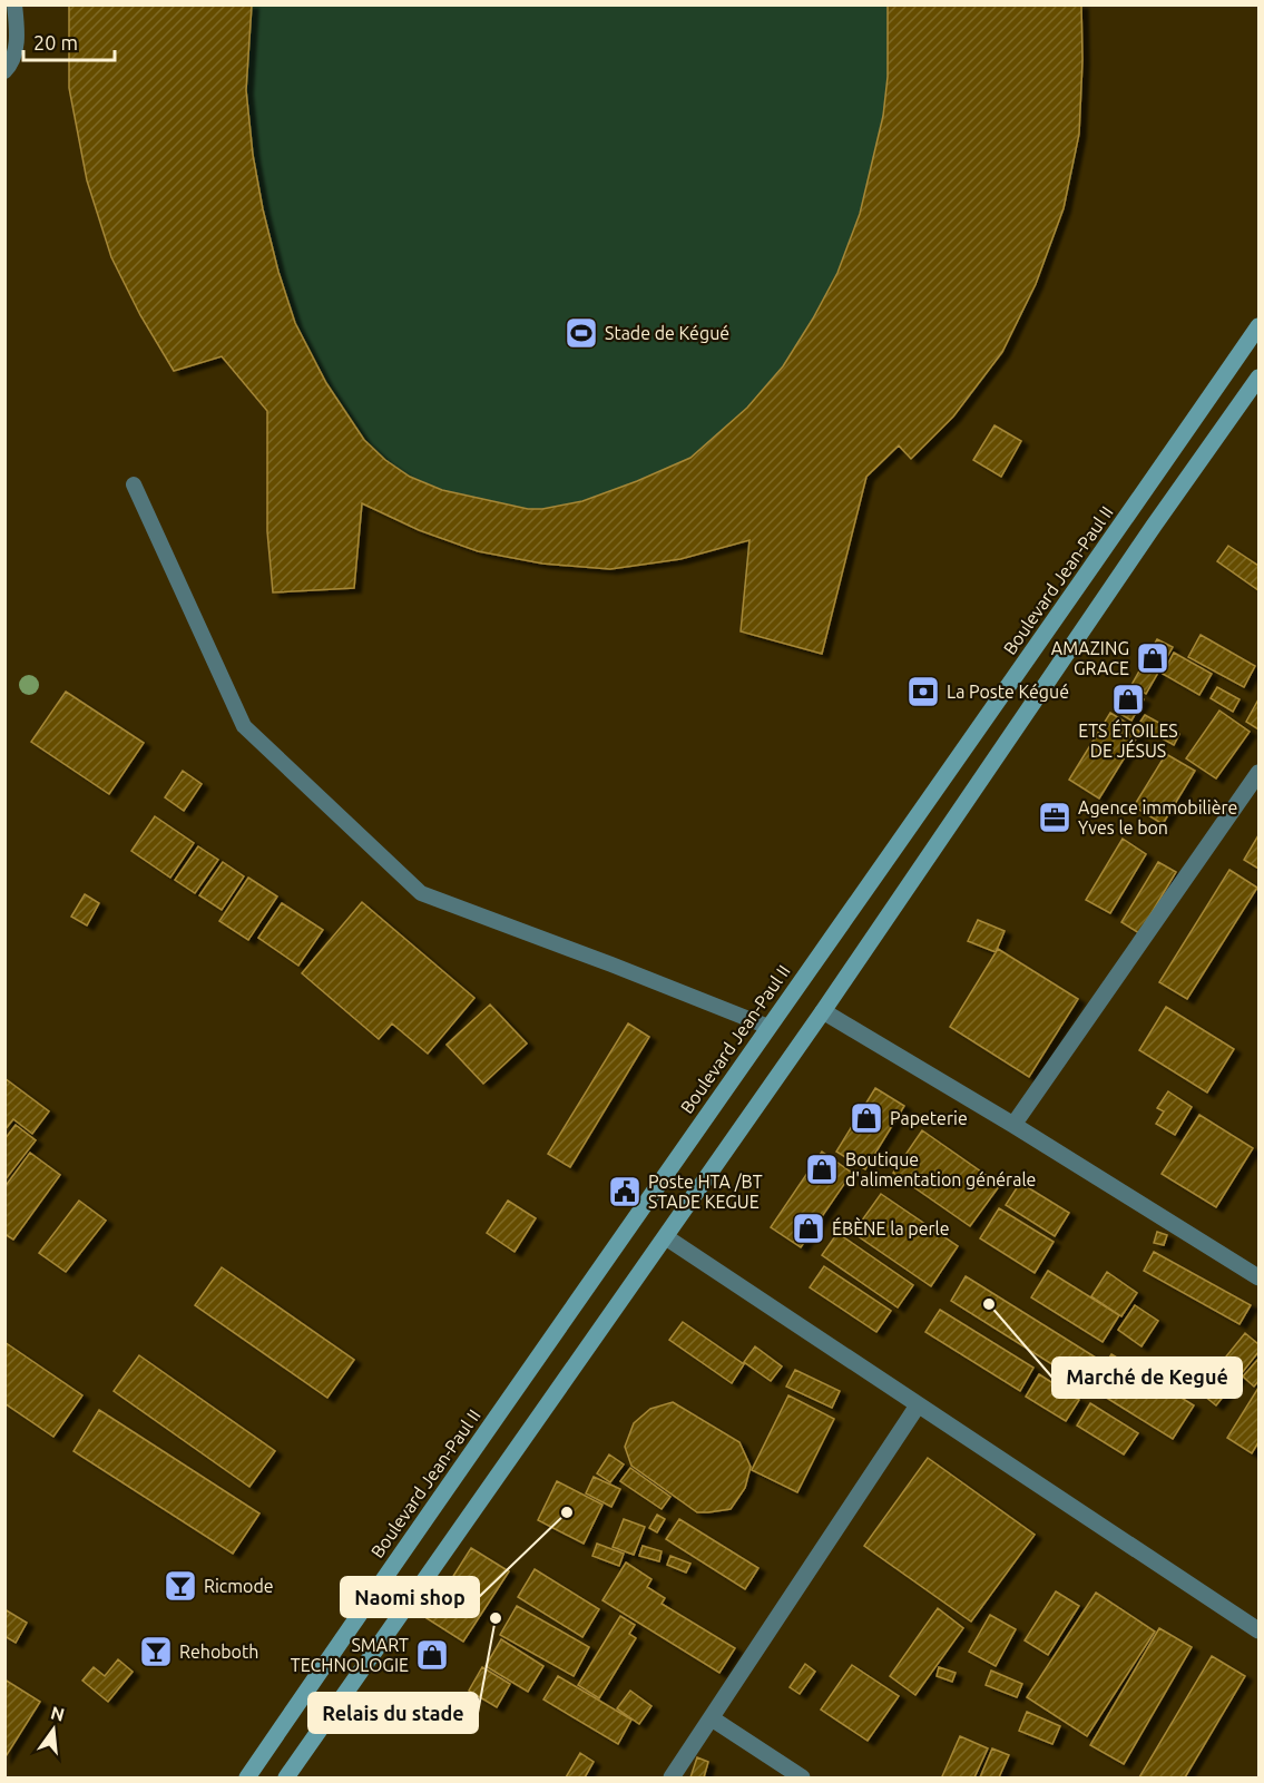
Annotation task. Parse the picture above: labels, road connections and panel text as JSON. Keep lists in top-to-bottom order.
{
  "streets": {
    "main road": ["Boulevard Jean-Paul II"]
  },
  "places": {
    "sports": ["Stade de Kégué"],
    "shop": [
      "AMAZING GRACE",
      "ETS ÉTOILES DE JÉSUS",
      "Papeterie",
      "Boutique d'alimentation générale",
      "ÉBÈNE la perle",
      "SMART TECHNOLOGIE"
    ],
    "bank": ["La Poste Kégué"],
    "office": ["Agence immobilière Yves le bon"],
    "public building": ["Poste HTA /BT STADE KEGUE"],
    "other": ["Marché de Kegué", "Naomi shop", "Relais du stade"],
    "bar": ["Ricmode", "Rehoboth"]
  },
  "scale_bar": "20 m",
  "north": "top"
}
